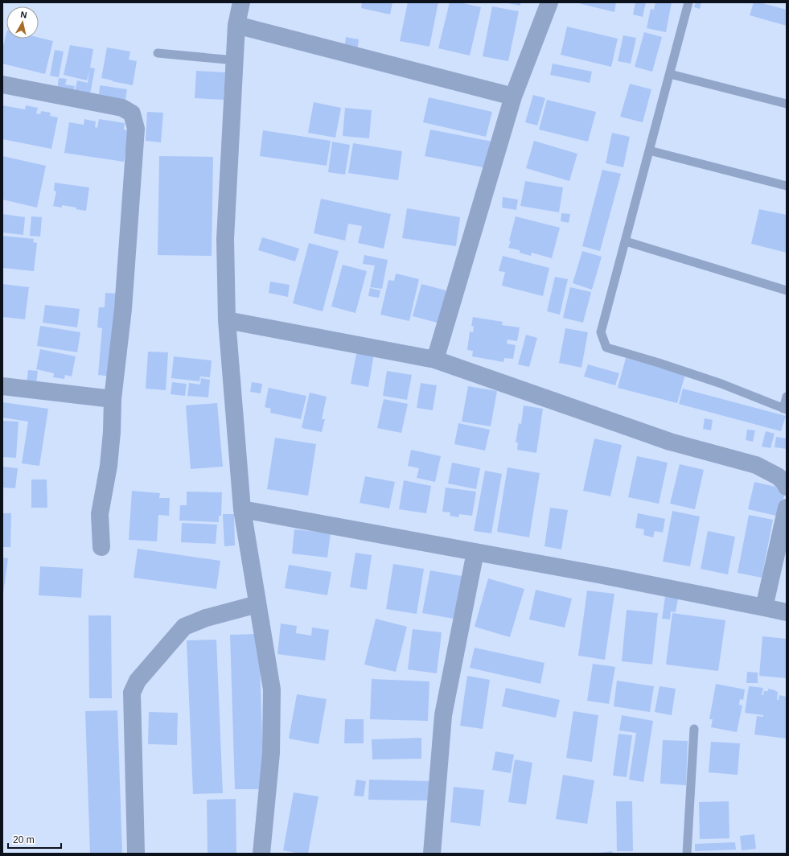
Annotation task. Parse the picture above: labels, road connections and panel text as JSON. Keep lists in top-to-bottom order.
{
  "scale_bar": "20 m",
  "north": "top"
}
